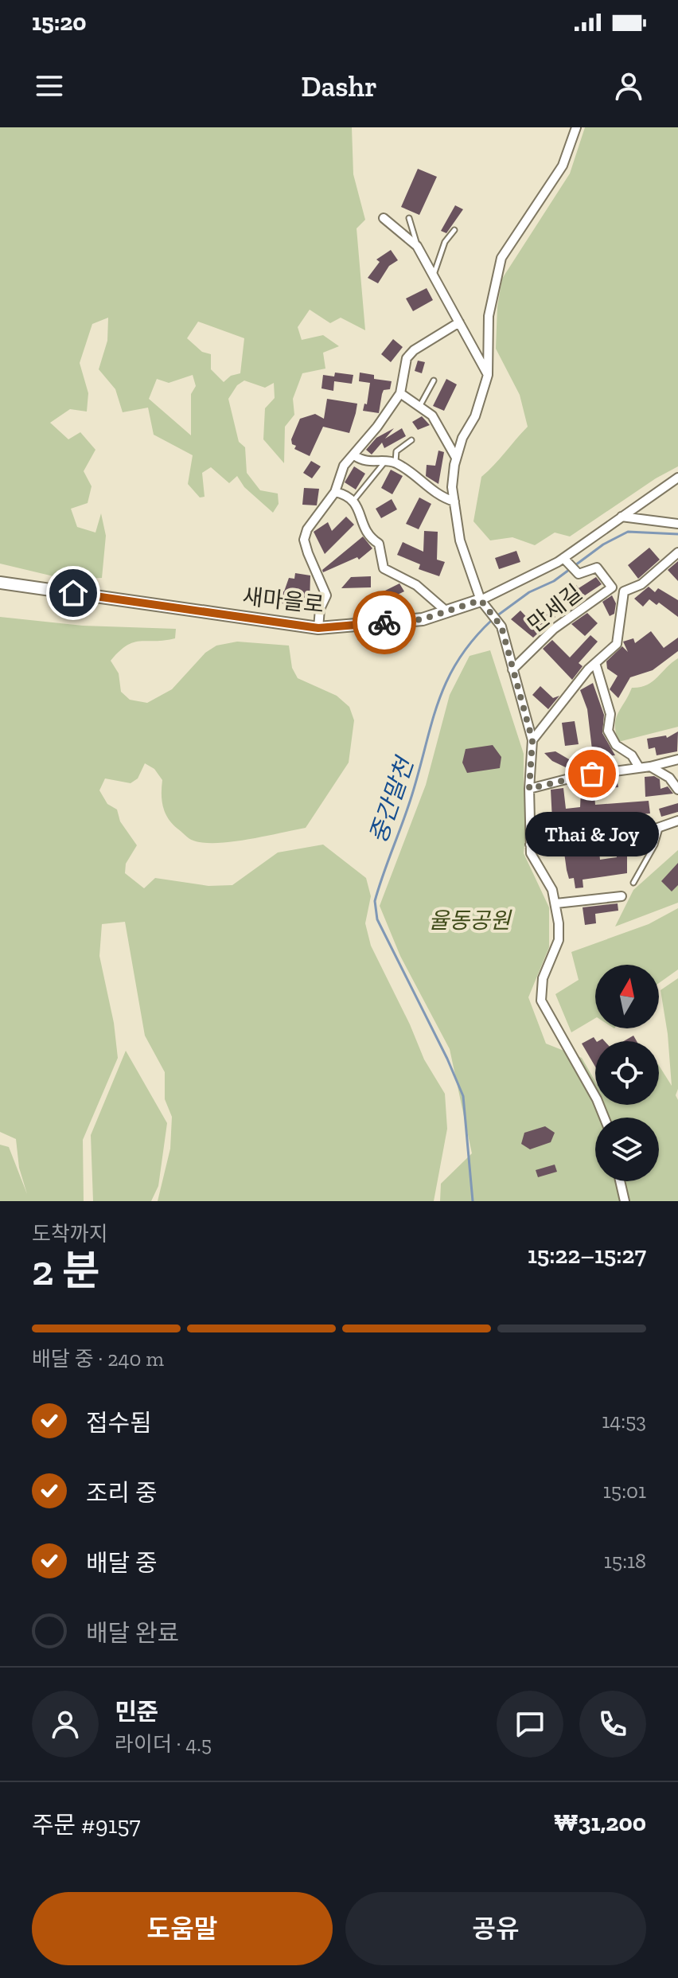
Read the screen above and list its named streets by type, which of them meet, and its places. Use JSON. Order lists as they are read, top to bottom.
{
  "streets": {
    "street": ["새마을로", "만세길"]
  },
  "water": ["중간말천"],
  "parks": ["율동공원"],
  "places": ["Thai & Joy"],
  "north": "top",
  "page": {
    "status": "15:20",
    "header": "Dashr",
    "bubble": "Thai & Joy",
    "heading": ["2 분", "도착까지", "15:22–15:27"],
    "panel": [
      "민준",
      "라이더 · 4.5",
      "주문 #9157",
      "₩31,200"
    ],
    "bar": "배달 중 · 240 m",
    "list": [
      ["접수됨", "14:53"],
      ["조리 중", "15:01"],
      ["배달 중", "15:18"],
      "배달 완료"
    ],
    "buttons": ["도움말", "공유"]
  }
}
